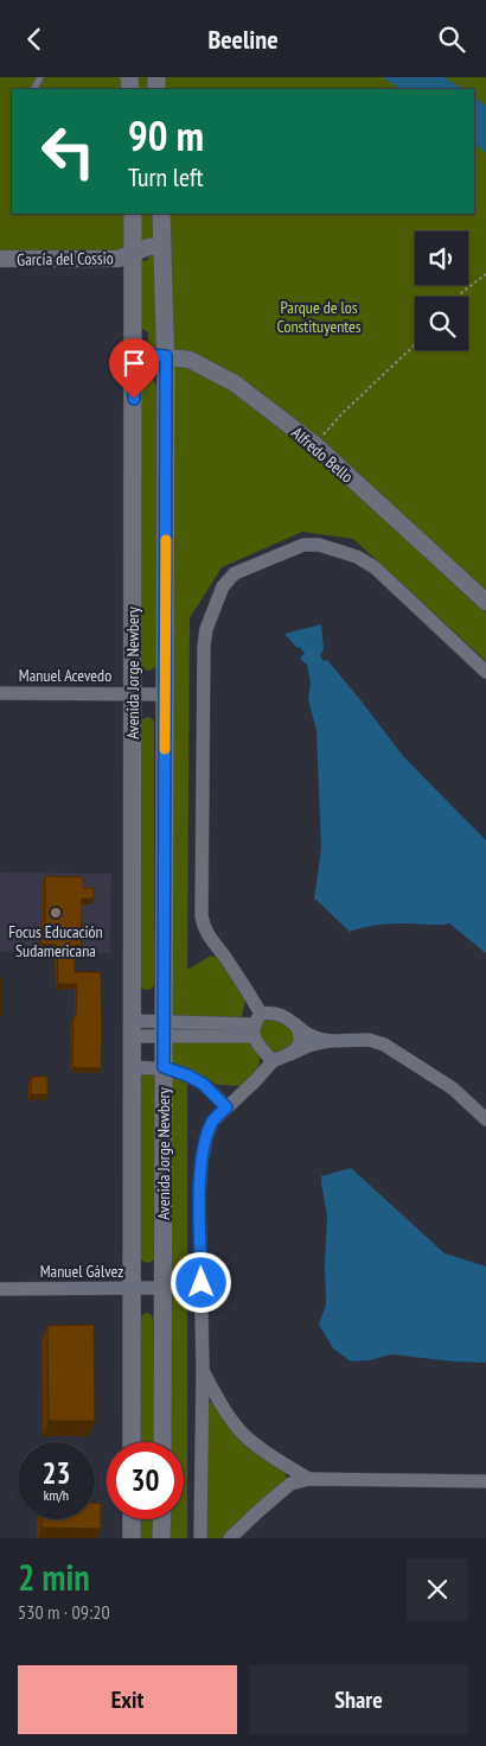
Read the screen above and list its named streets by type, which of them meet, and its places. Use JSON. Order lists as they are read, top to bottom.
{
  "streets": {
    "main road": ["Avenida Jorge Newbery"],
    "street": [
      "García del Cossio",
      "Alfredo Bello",
      "Manuel Acevedo",
      "Manuel Gálvez"
    ]
  },
  "crossings": [
    ["García del Cossio", "Avenida Jorge Newbery"],
    ["Alfredo Bello", "Avenida Jorge Newbery"],
    ["Avenida Jorge Newbery", "Manuel Acevedo"],
    ["Avenida Jorge Newbery", "Manuel Gálvez"]
  ],
  "parks": ["Parque de los Constituyentes"],
  "places": ["Focus Educación Sudamericana"],
  "page": {
    "header": "Beeline",
    "turn": ["90 m", "Turn left"],
    "speed": "23 km/h",
    "limit": "30",
    "heading": ["2 min", "530 m · 09:20"],
    "buttons": ["Exit", "Share"]
  }
}
